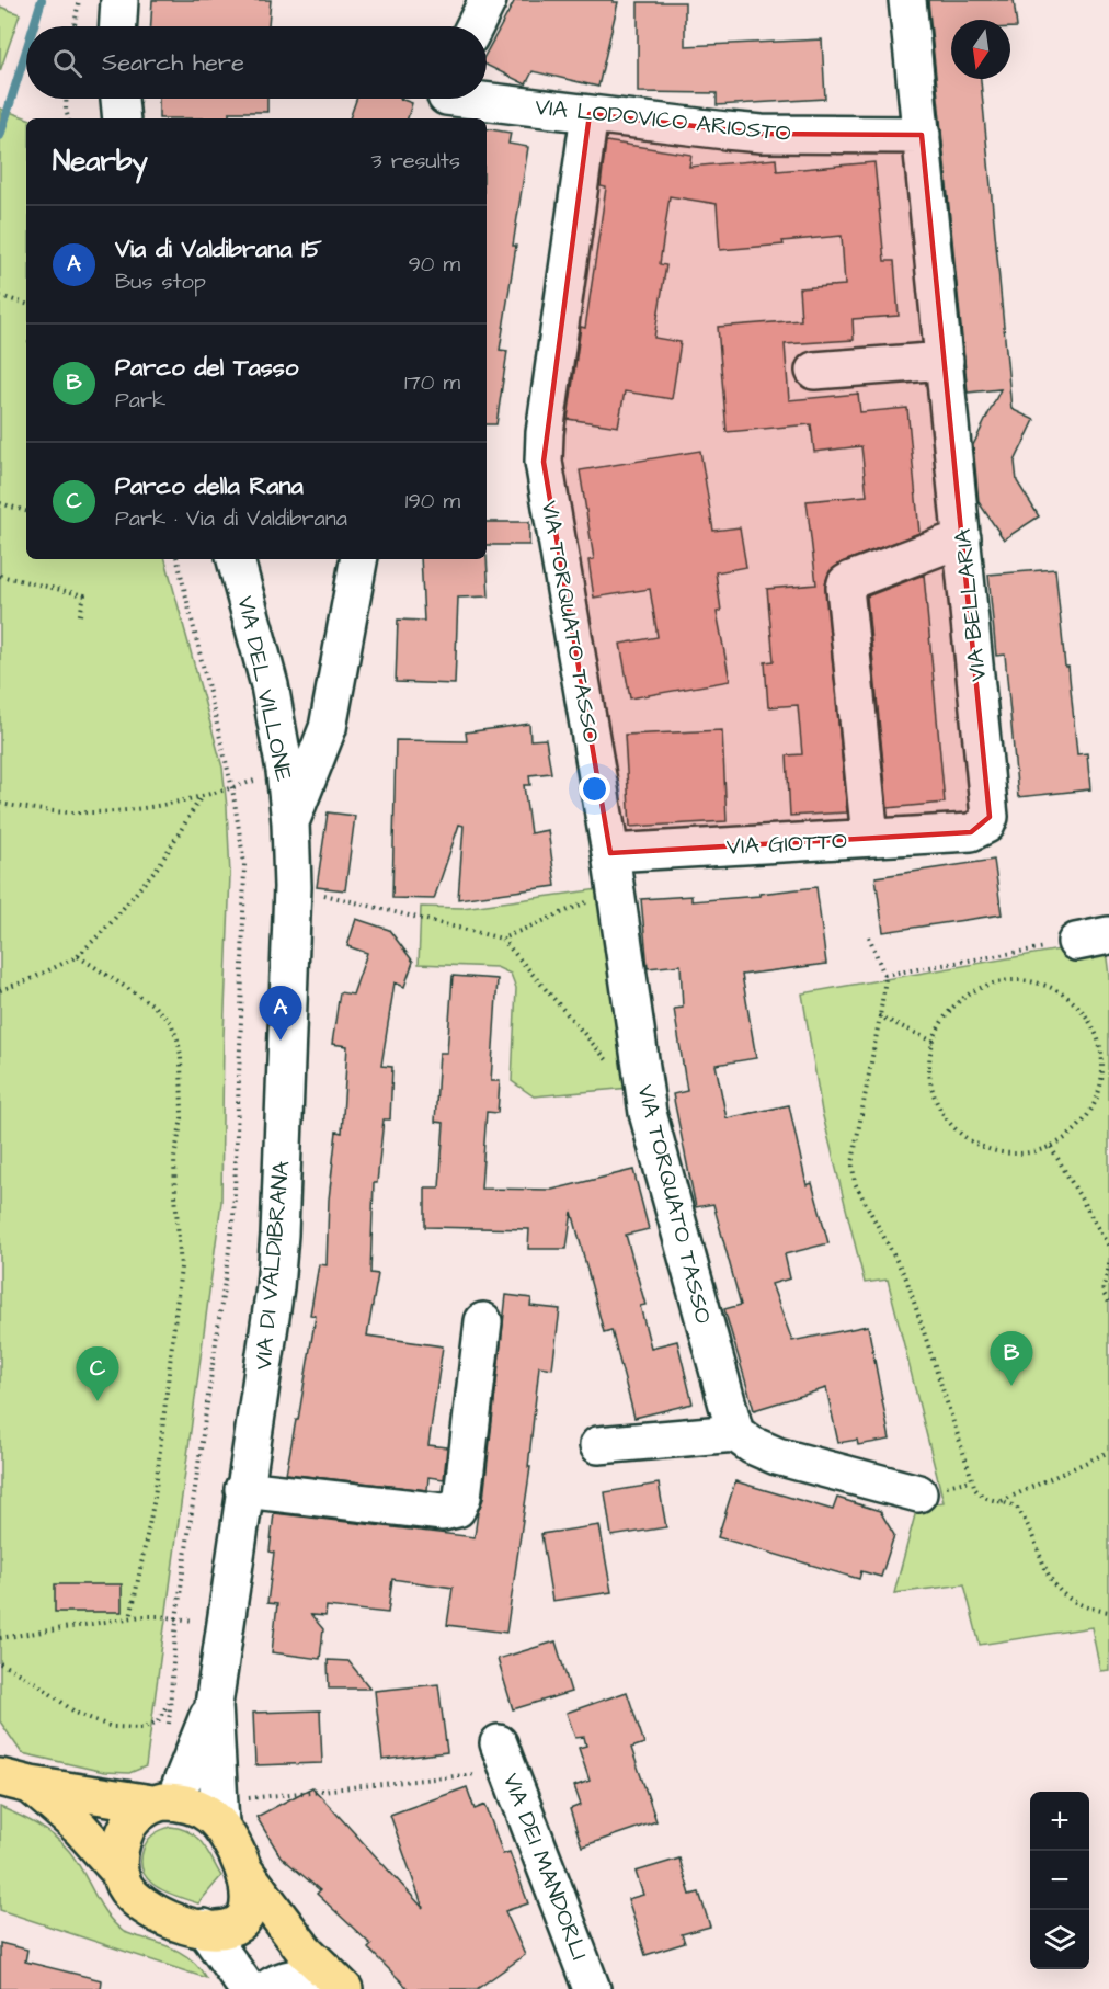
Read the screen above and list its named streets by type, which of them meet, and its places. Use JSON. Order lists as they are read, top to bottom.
{
  "streets": {
    "street": [
      "VIA LODOVICO ARIOSTO",
      "VIA BELLARIA",
      "VIA TORQUATO TASSO",
      "VIA DEL VILLONE",
      "VIA GIOTTO",
      "VIA DI VALDIBRANA",
      "VIA DEI MANDORLI"
    ]
  },
  "crossings": [
    ["VIA LODOVICO ARIOSTO", "VIA BELLARIA"],
    ["VIA LODOVICO ARIOSTO", "VIA TORQUATO TASSO"],
    ["VIA BELLARIA", "VIA GIOTTO"],
    ["VIA TORQUATO TASSO", "VIA GIOTTO"],
    ["VIA DEL VILLONE", "VIA DI VALDIBRANA"]
  ],
  "north": "bottom",
  "page": {
    "search": "Search here",
    "heading": ["Nearby", "3 results"],
    "list": [
      {
        "mark": "A",
        "name": "Via di Valdibrana 15",
        "note": "Bus stop",
        "value": "90 m"
      },
      {
        "mark": "B",
        "name": "Parco del Tasso",
        "note": "Park",
        "value": "170 m"
      },
      {
        "mark": "C",
        "name": "Parco della Rana",
        "note": "Park · Via di Valdibrana",
        "value": "190 m"
      }
    ],
    "pins": ["A", "B", "C"],
    "map_buttons": ["+", "−"]
  }
}
